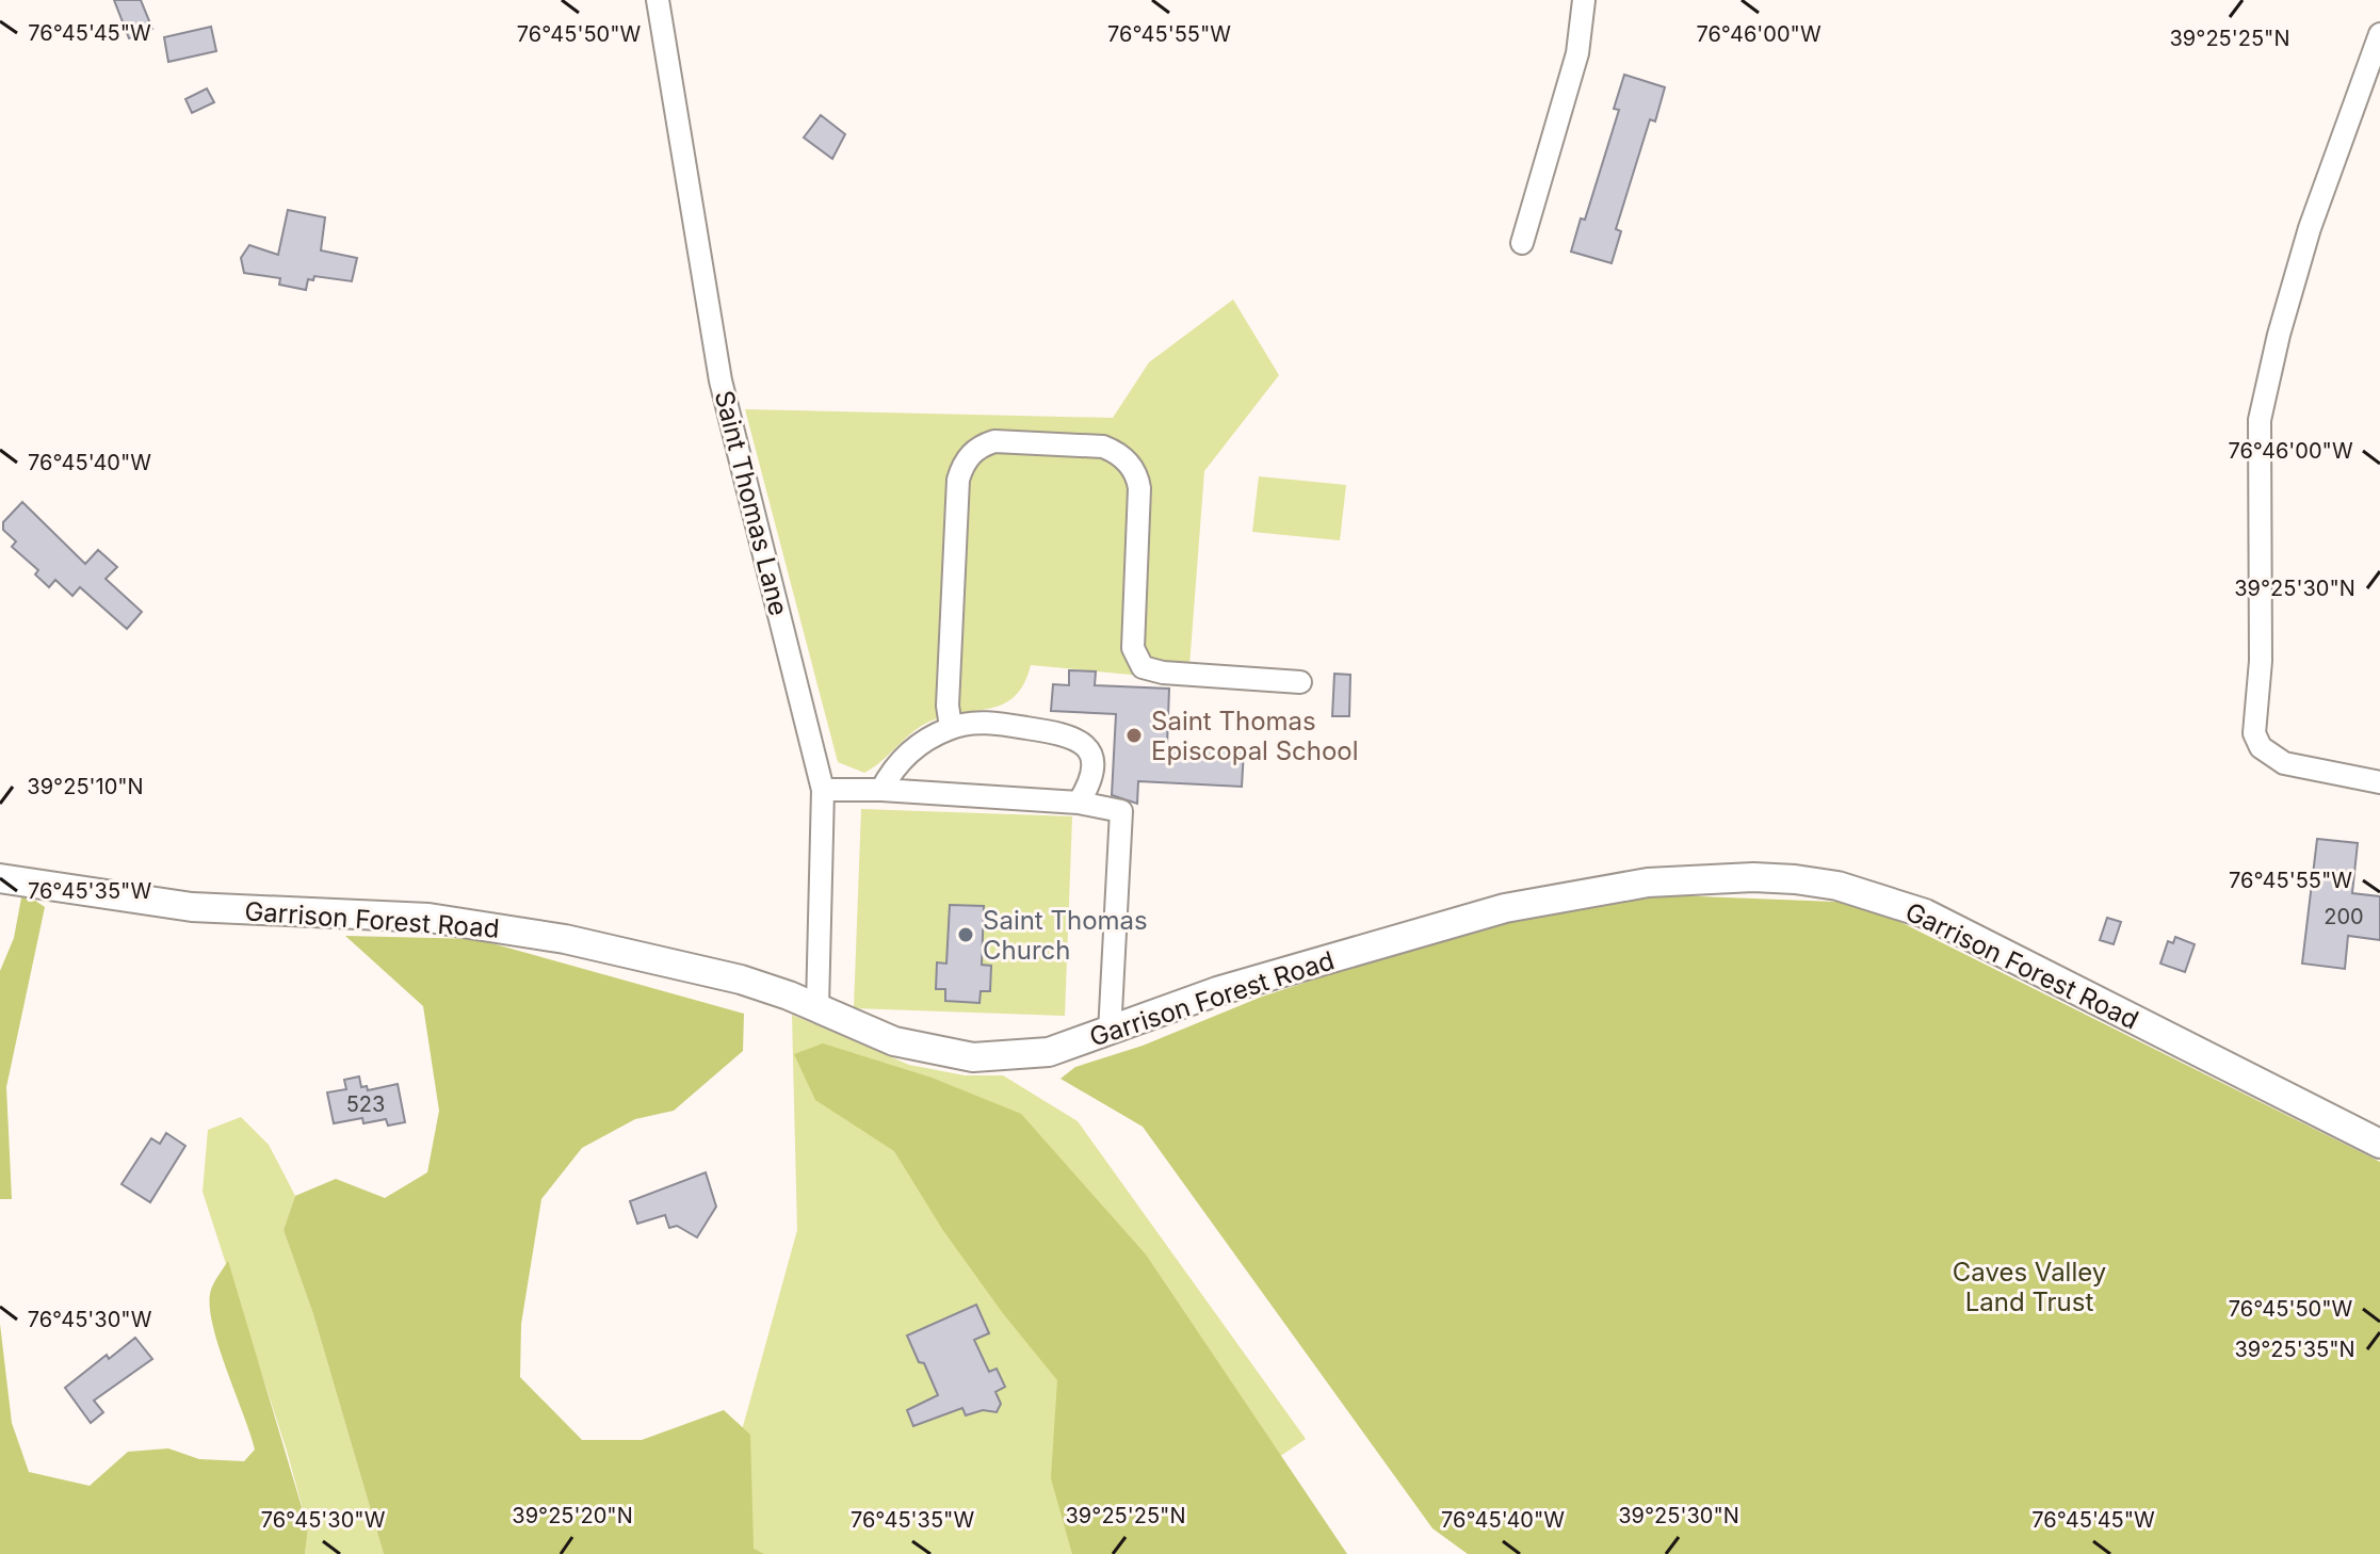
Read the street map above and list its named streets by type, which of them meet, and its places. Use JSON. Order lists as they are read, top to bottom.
{
  "streets": {
    "main road": ["Garrison Forest Road"],
    "street": ["Saint Thomas Lane"]
  },
  "crossings": [
    ["Saint Thomas Lane", "Garrison Forest Road"]
  ],
  "parks": ["Caves Valley Land Trust"],
  "places": ["Saint Thomas Episcopal School", "Saint Thomas Church"],
  "house_numbers": ["200", "523"],
  "coordinates": [
    "76°45'45\"W",
    "76°46'00\"W",
    "76°45'50\"W",
    "76°45'55\"W",
    "39°25'25\"N",
    "76°45'40\"W",
    "39°25'30\"N",
    "39°25'10\"N",
    "76°45'35\"W",
    "76°45'30\"W",
    "39°25'35\"N",
    "39°25'20\"N"
  ]
}
